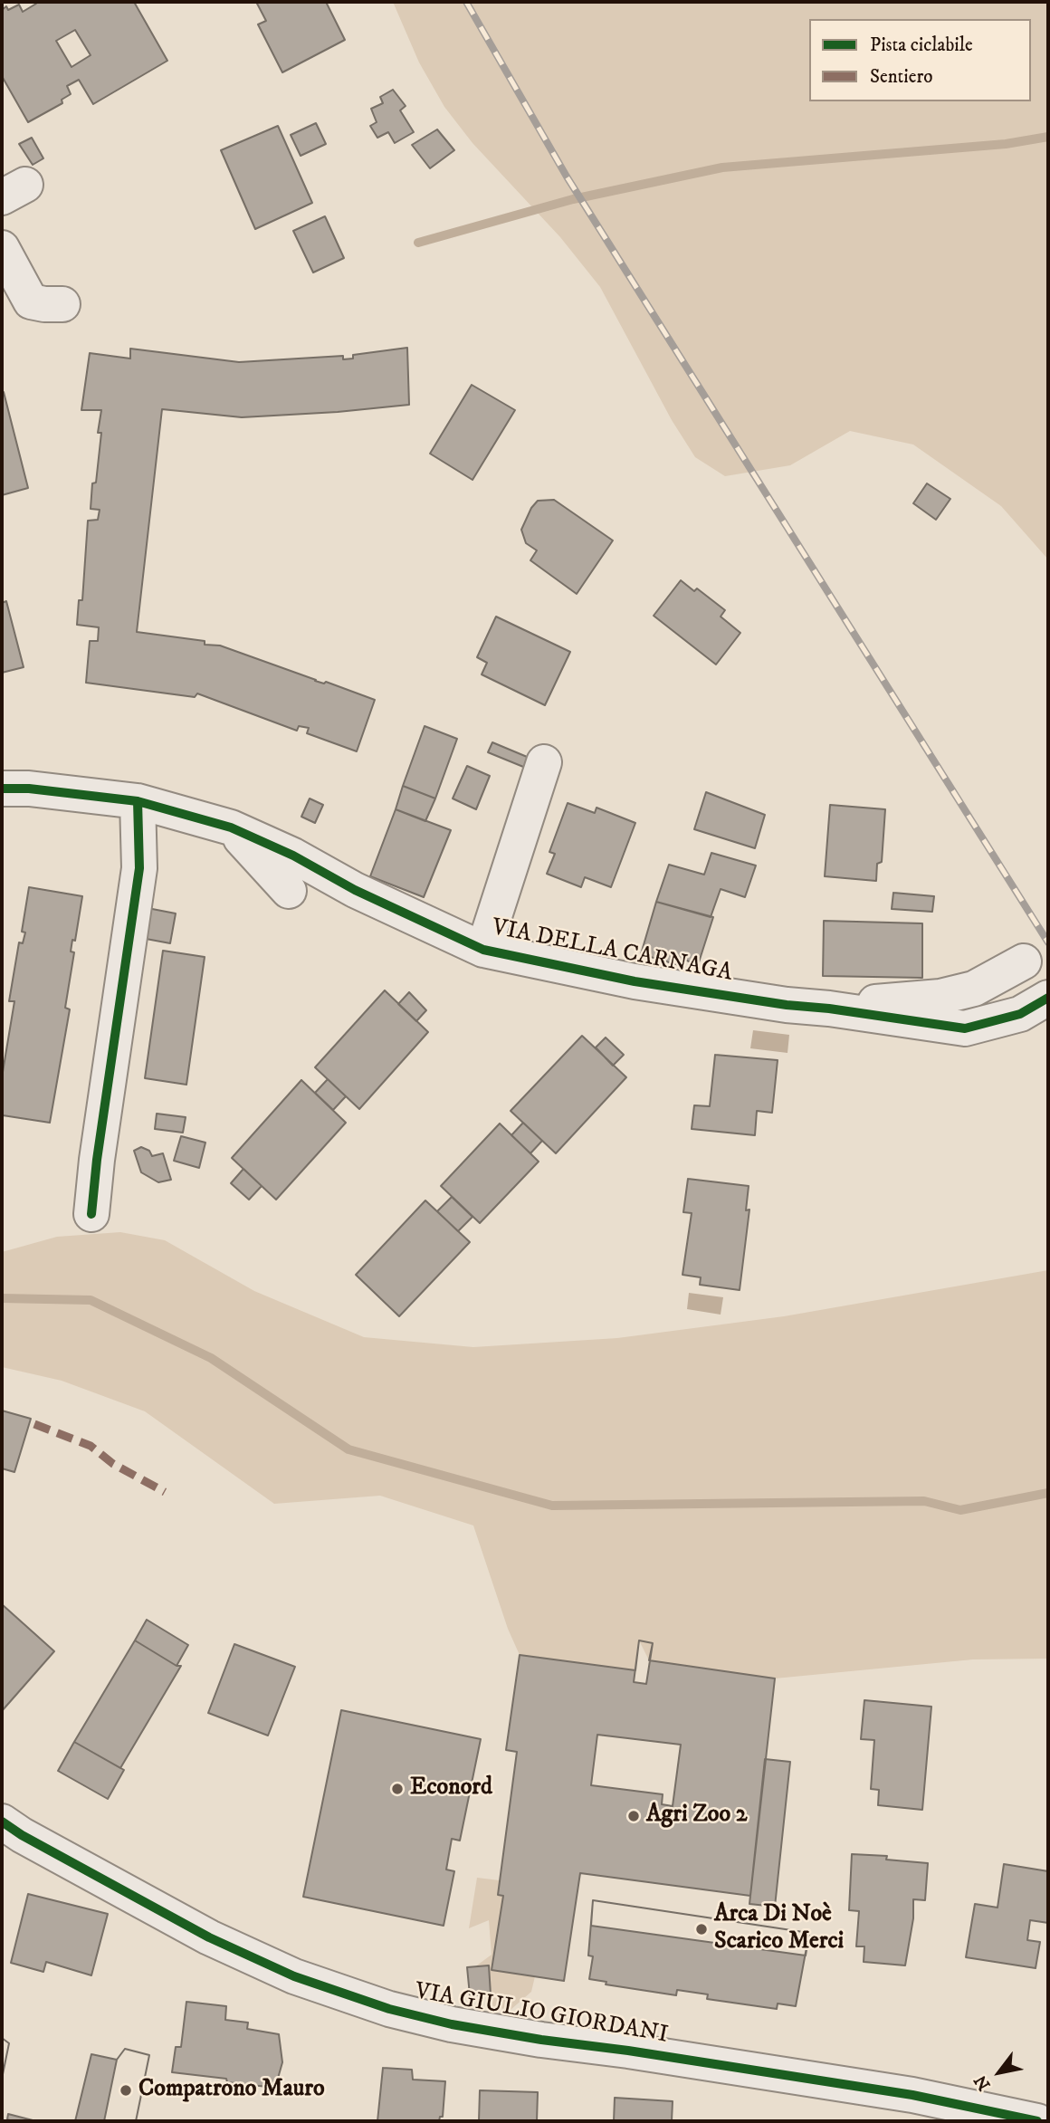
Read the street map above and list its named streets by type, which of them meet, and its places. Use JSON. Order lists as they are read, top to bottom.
{
  "streets": {
    "street": ["VIA DELLA CARNAGA", "VIA GIULIO GIORDANI"]
  },
  "places": [
    "Econord",
    "Agri Zoo 2",
    "Arca Di Noè Scarico Merci",
    "Compatrono Mauro"
  ],
  "legend": ["Pista ciclabile", "Sentiero"],
  "north": "bottom left"
}
